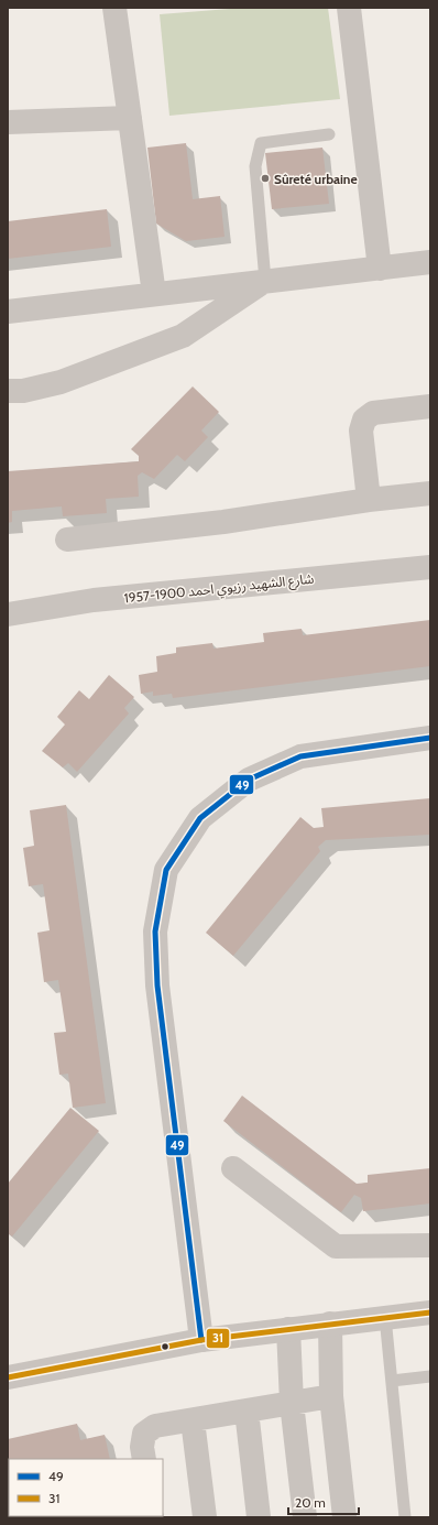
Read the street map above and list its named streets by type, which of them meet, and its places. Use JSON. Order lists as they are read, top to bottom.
{
  "streets": {
    "street": ["شارع الشهيد رزيوي احمد 1900-1957"]
  },
  "places": ["Sûreté urbaine"],
  "lines": ["transit line 49", "transit line 31"],
  "legend": ["49", "31"],
  "scale_bar": "20 m"
}
